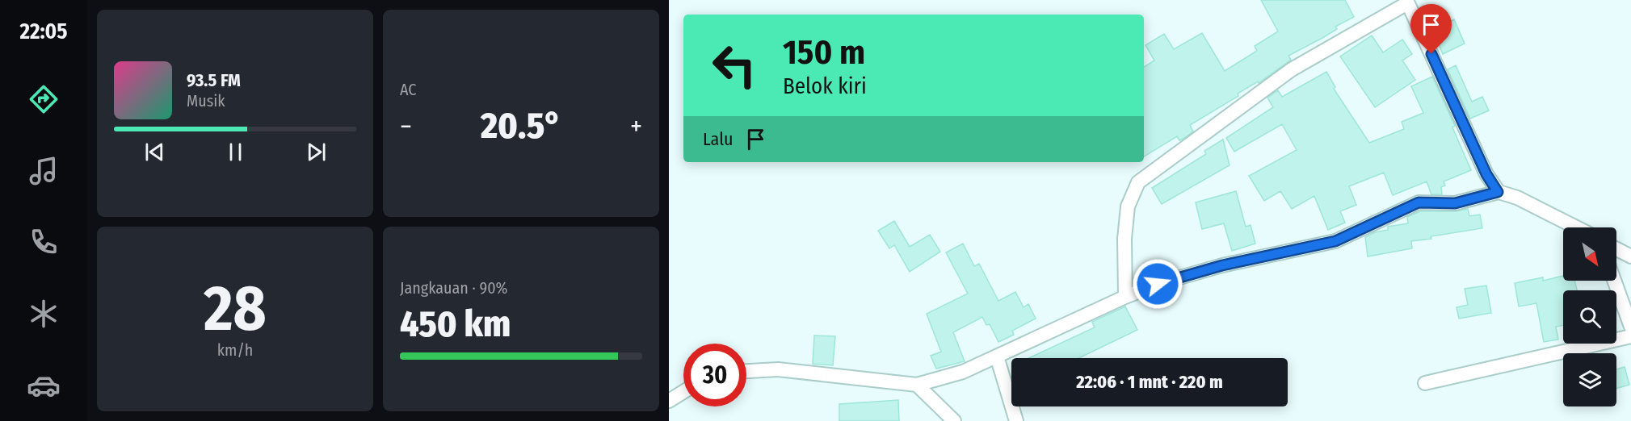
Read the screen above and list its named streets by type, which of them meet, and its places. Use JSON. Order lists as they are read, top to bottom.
{
  "north": "bottom right",
  "page": {
    "tabs": "22:05",
    "tile": [
      "AC",
      ["28", "km/h"],
      ["Jangkauan · 90%", "450 km"]
    ],
    "turn": ["150 m", "Belok kiri"],
    "song": ["93.5 FM", "Musik"],
    "heat": ["−", "20.5°", "+"],
    "then": "Lalu",
    "limit": "30",
    "trip": "22:06 · 1 mnt · 220 m"
  }
}
